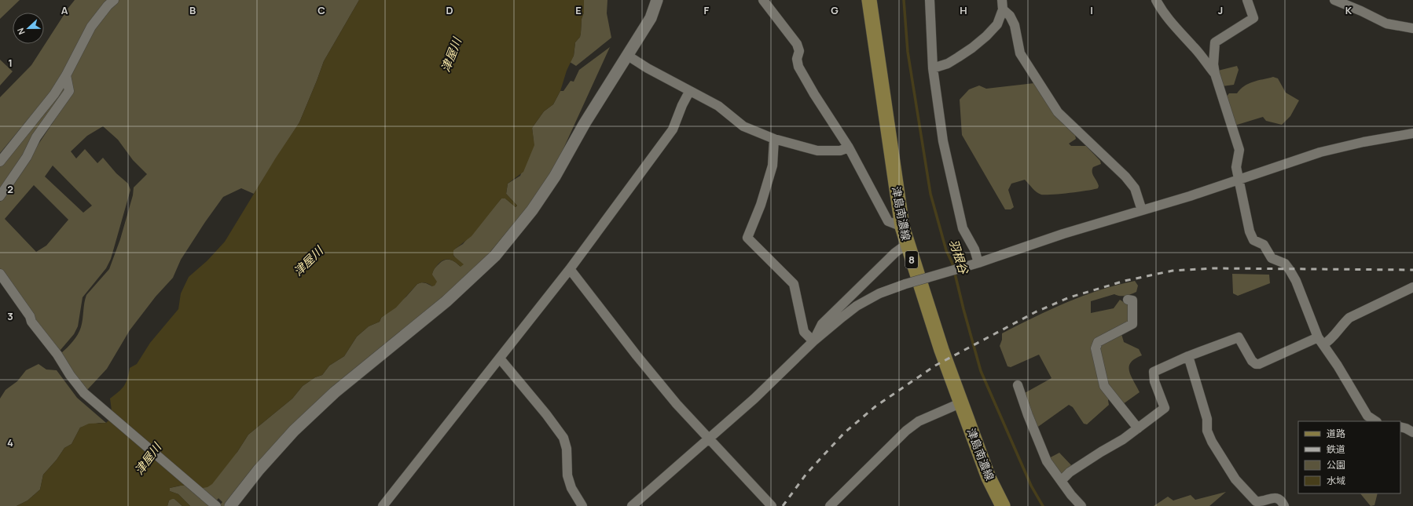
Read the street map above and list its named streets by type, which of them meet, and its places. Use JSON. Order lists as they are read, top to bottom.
{
  "streets": {
    "main road": ["津島南濃線", "8"]
  },
  "water": ["津屋川", "羽根谷"],
  "legend": [
    "道路",
    "鉄道",
    "公園",
    "水域"
  ],
  "north": "left",
  "grid": {
    "columns": [
      "A",
      "B",
      "C",
      "D",
      "E",
      "F",
      "G",
      "H",
      "I",
      "J",
      "K"
    ],
    "rows": [
      "1",
      "2",
      "3",
      "4"
    ]
  }
}
